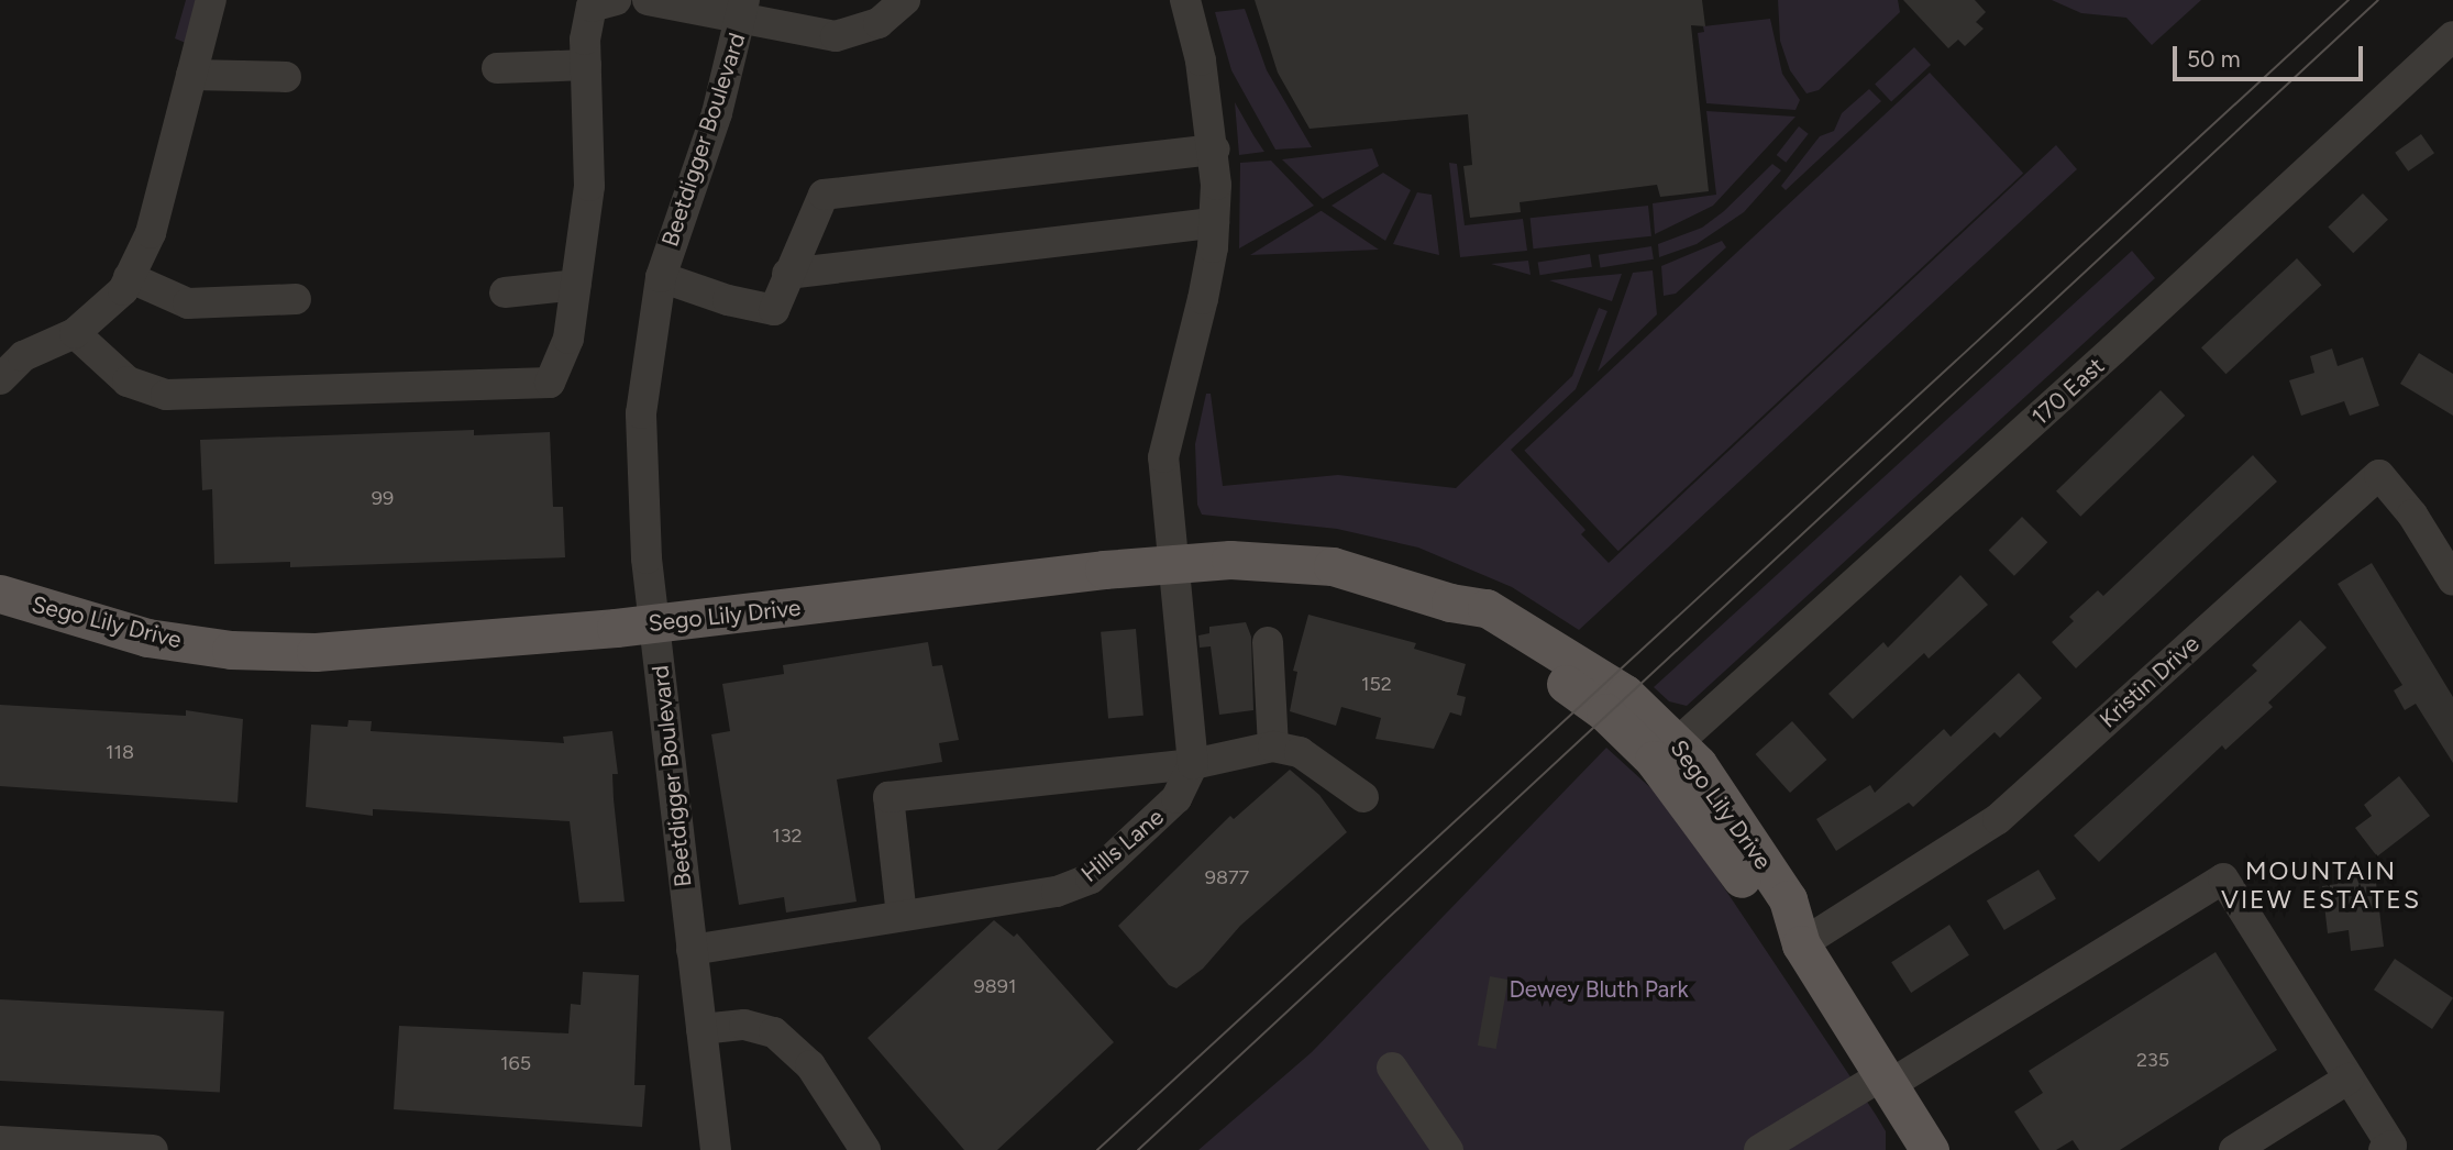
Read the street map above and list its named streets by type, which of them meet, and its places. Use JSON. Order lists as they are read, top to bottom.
{
  "streets": {
    "main road": ["Sego Lily Drive"],
    "street": [
      "Beetdigger Boulevard",
      "170 East",
      "Kristin Drive",
      "Hills Lane"
    ]
  },
  "crossings": [
    ["Beetdigger Boulevard", "Sego Lily Drive"],
    ["Beetdigger Boulevard", "Hills Lane"],
    ["170 East", "Sego Lily Drive"],
    ["Sego Lily Drive", "Kristin Drive"]
  ],
  "districts": ["MOUNTAIN VIEW ESTATES"],
  "parks": ["Dewey Bluth Park"],
  "house_numbers": [
    "99",
    "152",
    "118",
    "132",
    "9877",
    "9891",
    "235",
    "165"
  ],
  "scale_bar": "50 m"
}
